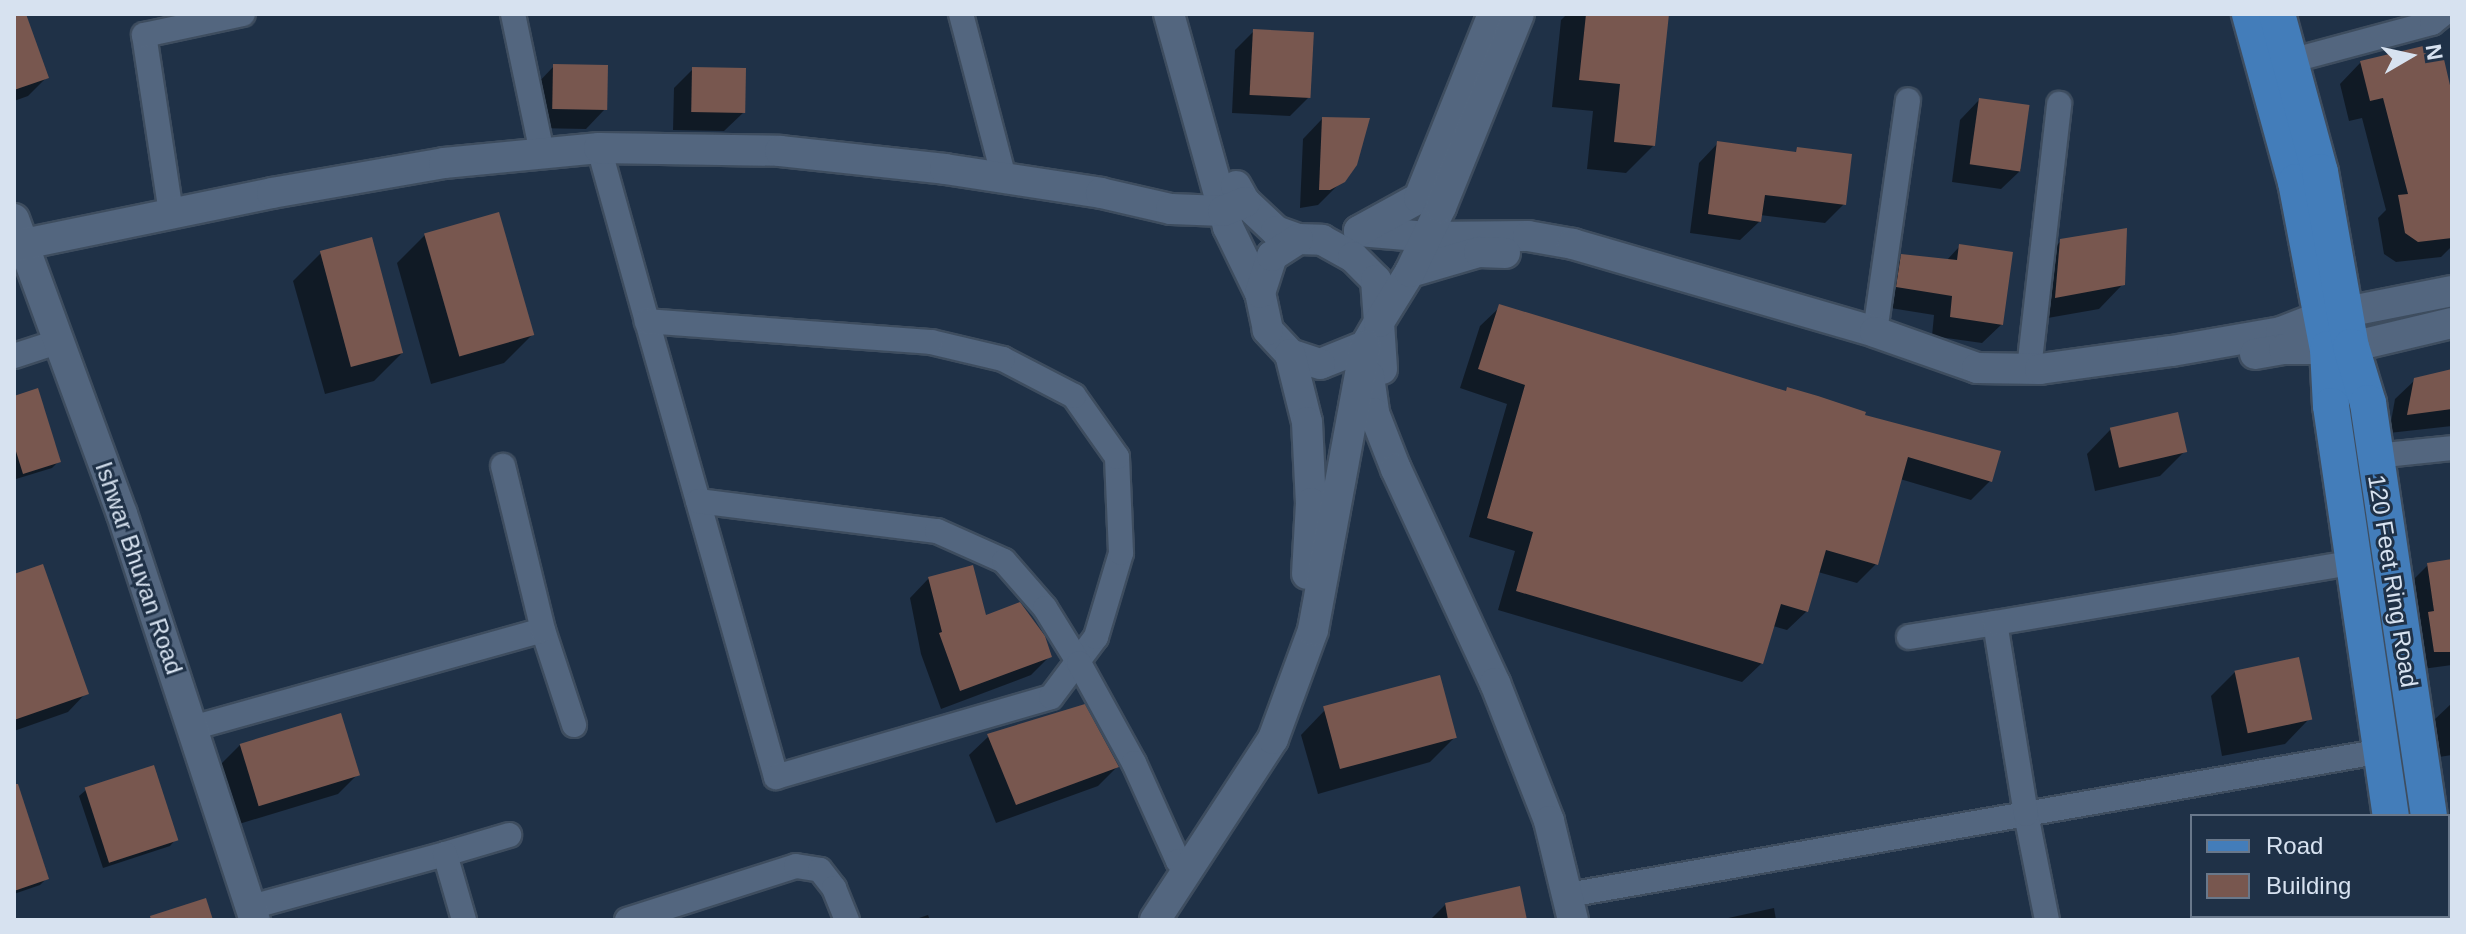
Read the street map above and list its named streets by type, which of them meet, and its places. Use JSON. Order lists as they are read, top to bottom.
{
  "streets": {
    "main road": ["120 Feet Ring Road"],
    "street": ["Ishwar Bhuvan Road"]
  },
  "legend": ["Road", "Building"],
  "north": "right"
}
